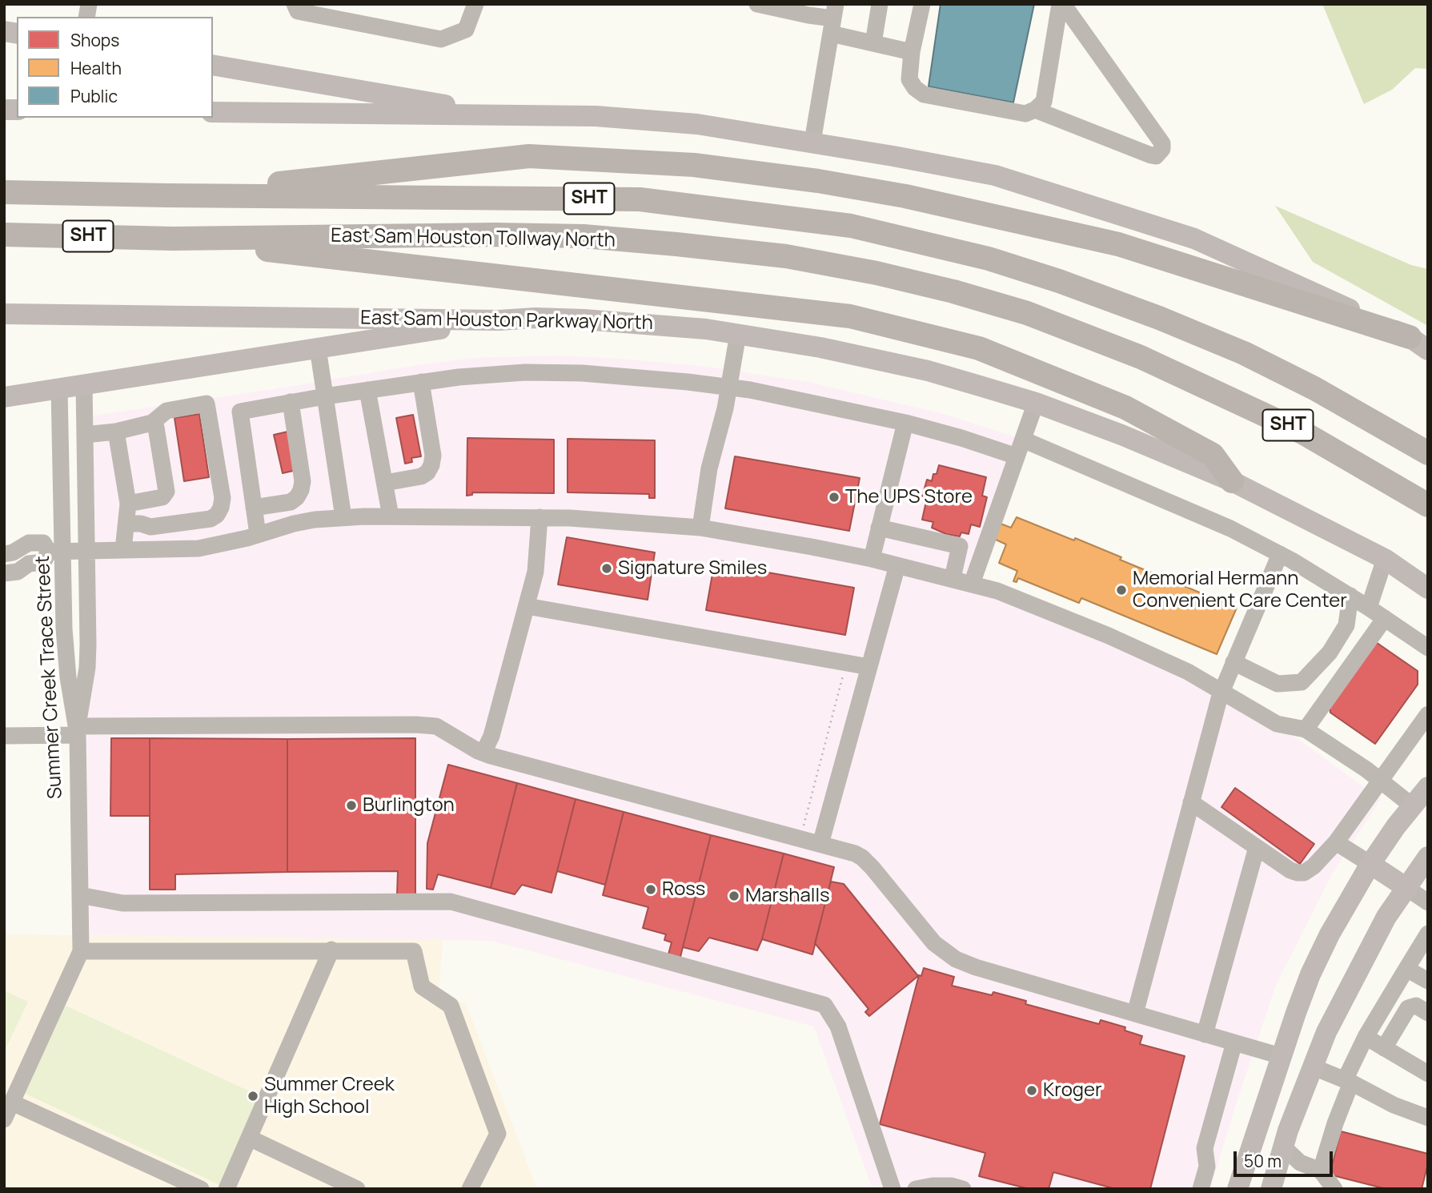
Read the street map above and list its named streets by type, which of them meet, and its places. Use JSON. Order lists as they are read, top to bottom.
{
  "streets": {
    "highway": ["SHT", "East Sam Houston Tollway North"],
    "main road": ["East Sam Houston Parkway North"],
    "street": ["Summer Creek Trace Street"]
  },
  "places": [
    "The UPS Store",
    "Signature Smiles",
    "Memorial Hermann Convenient Care Center",
    "Burlington",
    "Ross",
    "Marshalls",
    "Kroger",
    "Summer Creek High School"
  ],
  "legend": ["Shops", "Health", "Public"],
  "scale_bar": "50 m"
}
